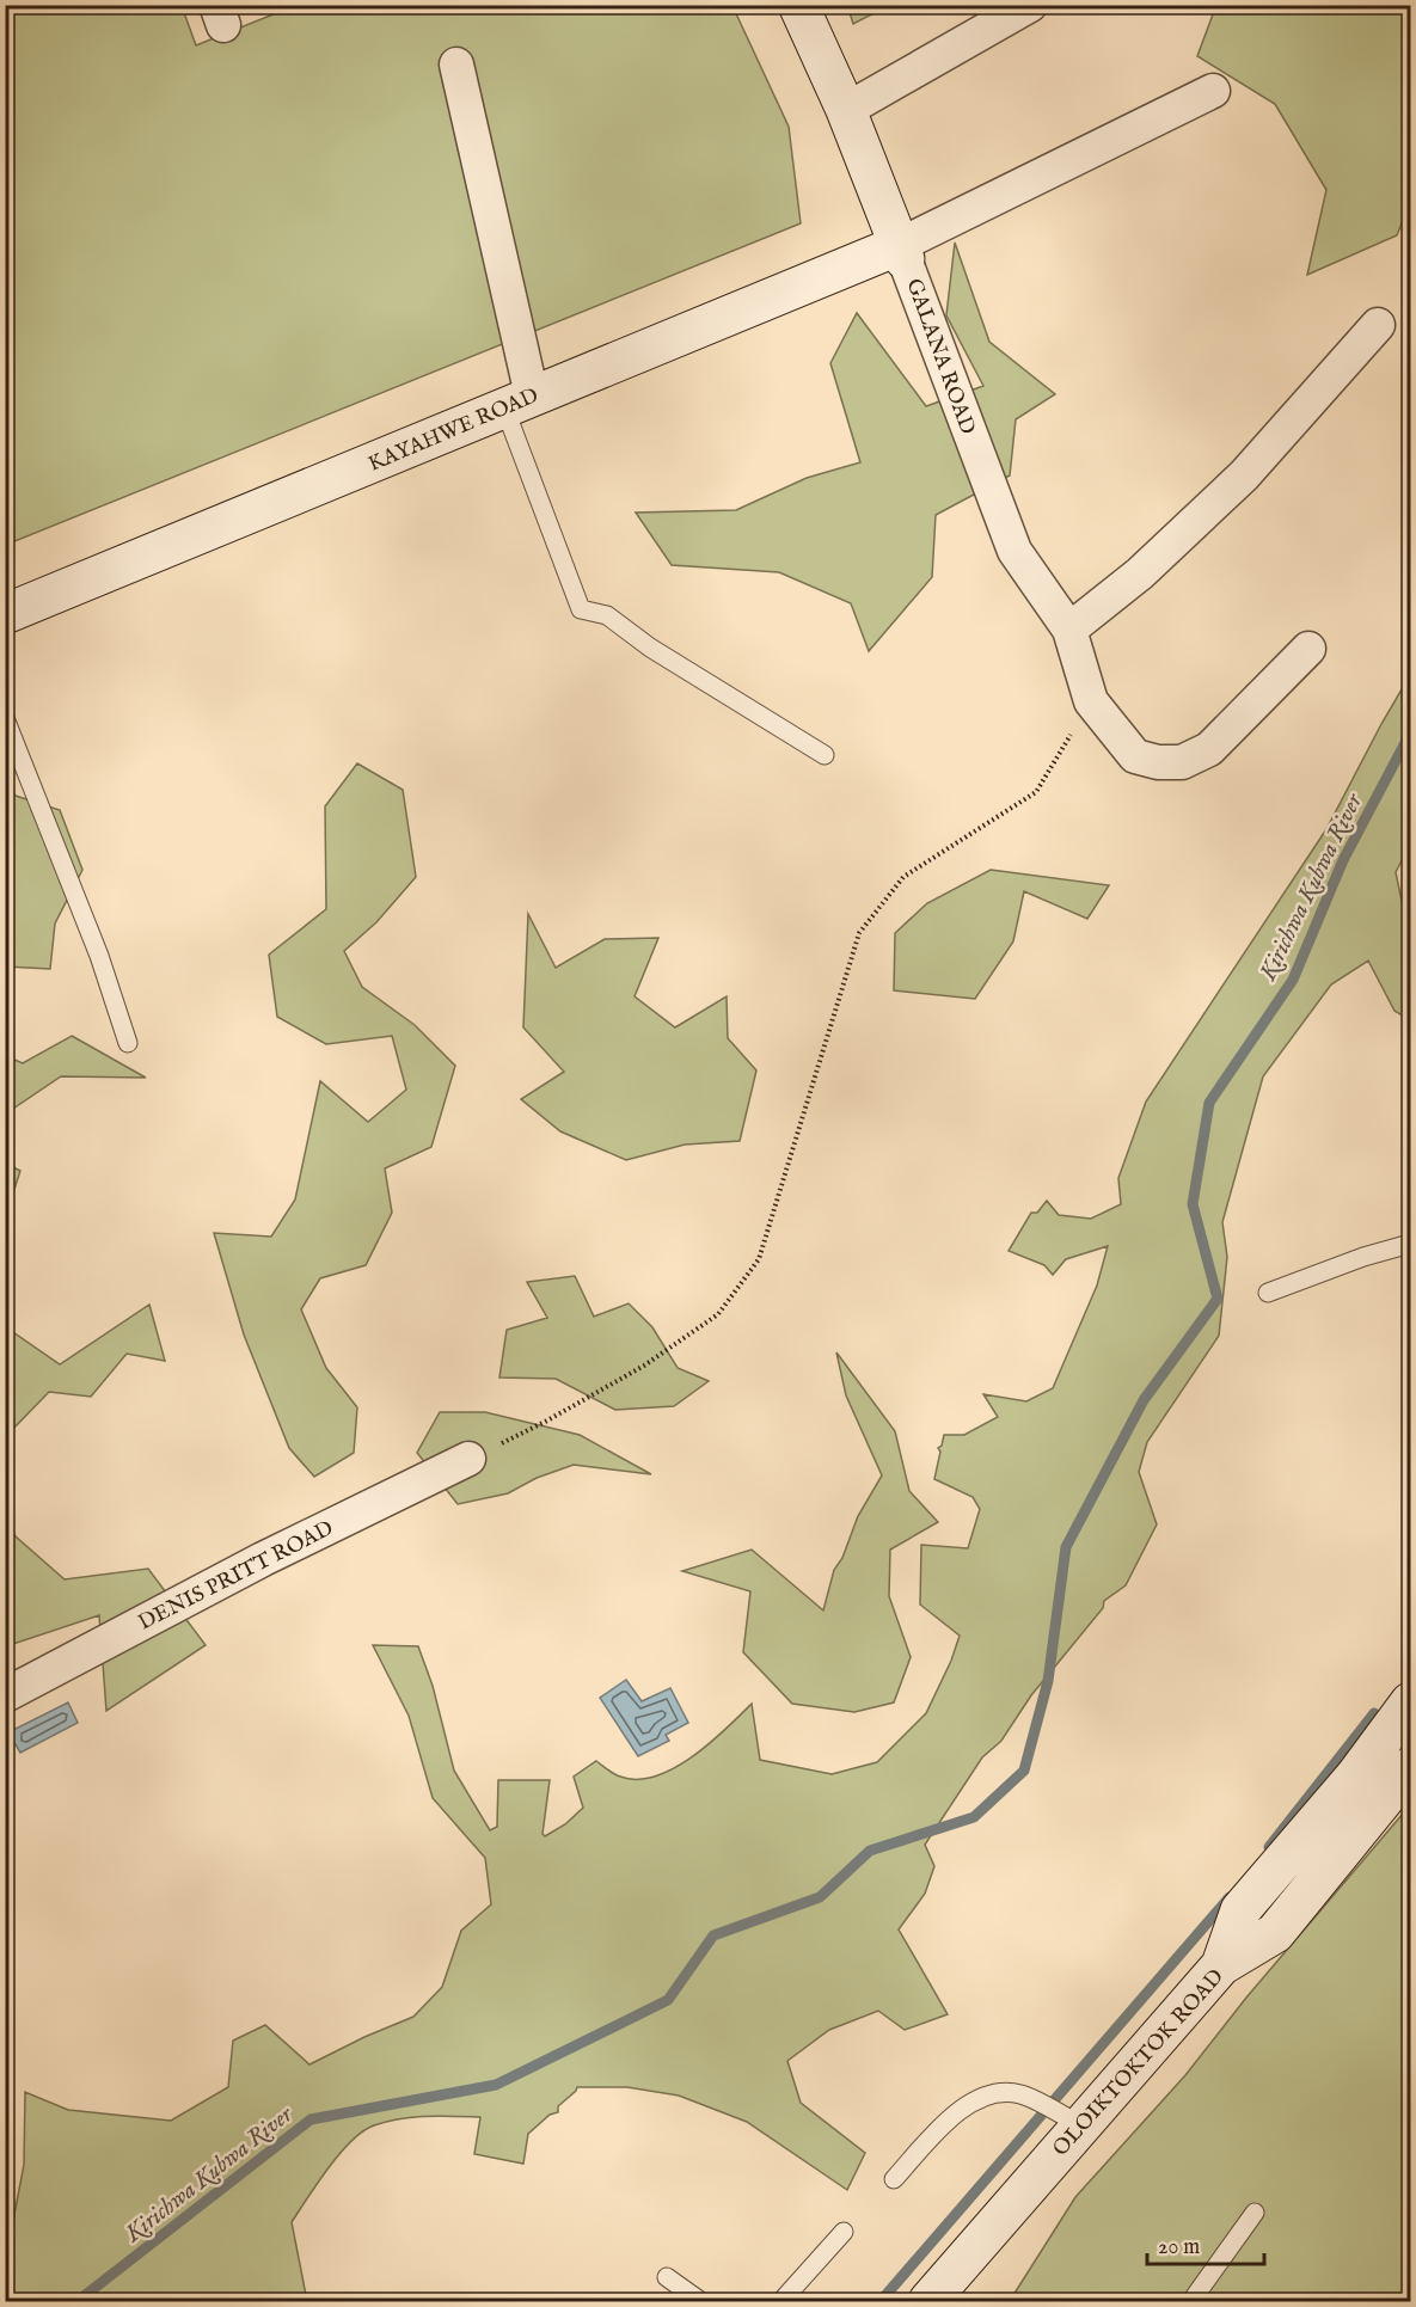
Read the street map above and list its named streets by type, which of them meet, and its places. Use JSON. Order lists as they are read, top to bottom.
{
  "streets": {
    "main road": ["GALANA ROAD", "KAYAHWE ROAD", "OLOIKTOKTOK ROAD"],
    "street": ["DENIS PRITT ROAD"]
  },
  "crossings": [
    ["GALANA ROAD", "KAYAHWE ROAD"]
  ],
  "water": ["Kirichwa Kubwa River"],
  "scale_bar": "20 m"
}
